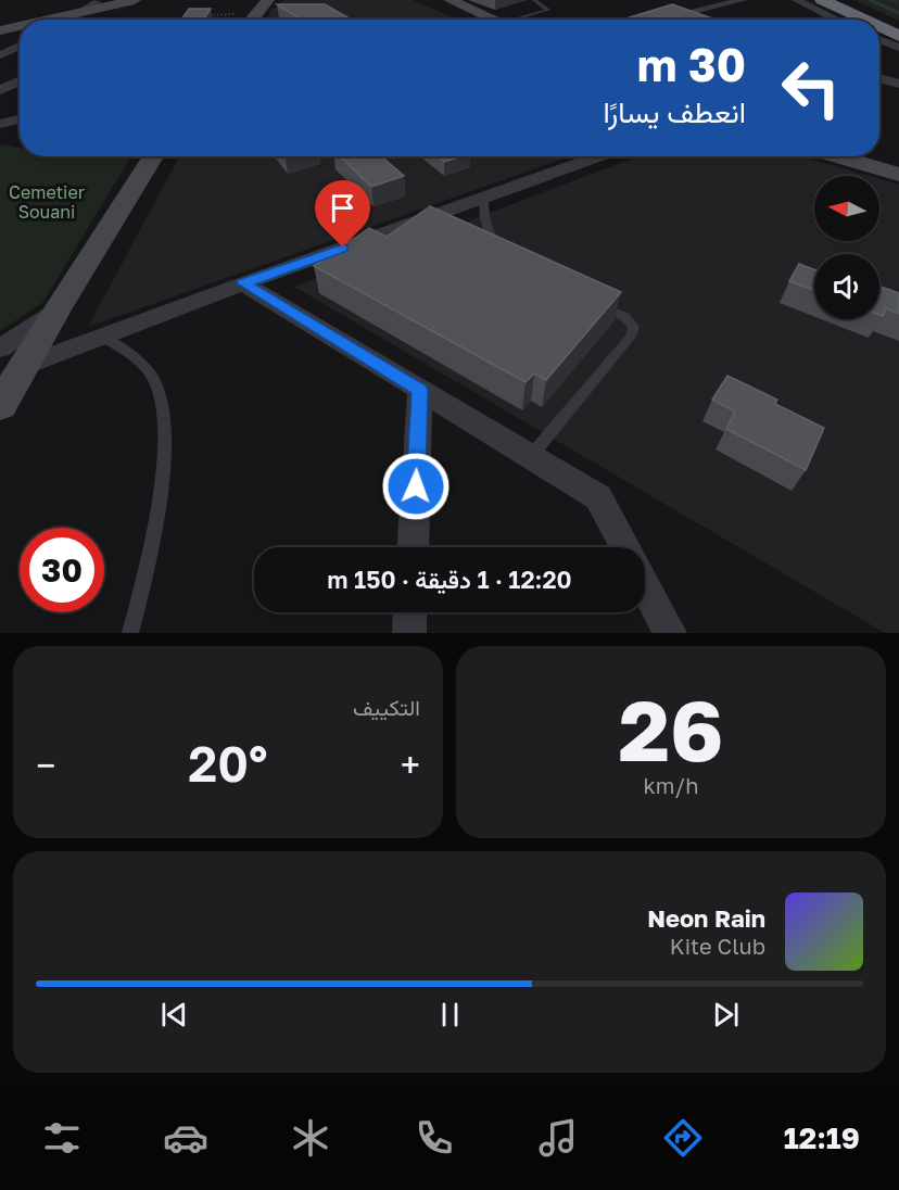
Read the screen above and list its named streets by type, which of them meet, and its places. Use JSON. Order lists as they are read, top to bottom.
{
  "parks": ["Cemetier Souani"],
  "north": "left",
  "page": {
    "turn": ["30 m", "انعطف يسارًا"],
    "limit": "30",
    "trip": "12:20 · 1 دقيقة · 150 m",
    "tile": [
      ["26", "km/h"],
      "التكييف"
    ],
    "heat": ["−", "20°", "+"],
    "song": ["Neon Rain", "Kite Club"],
    "tabs": "12:19"
  }
}
